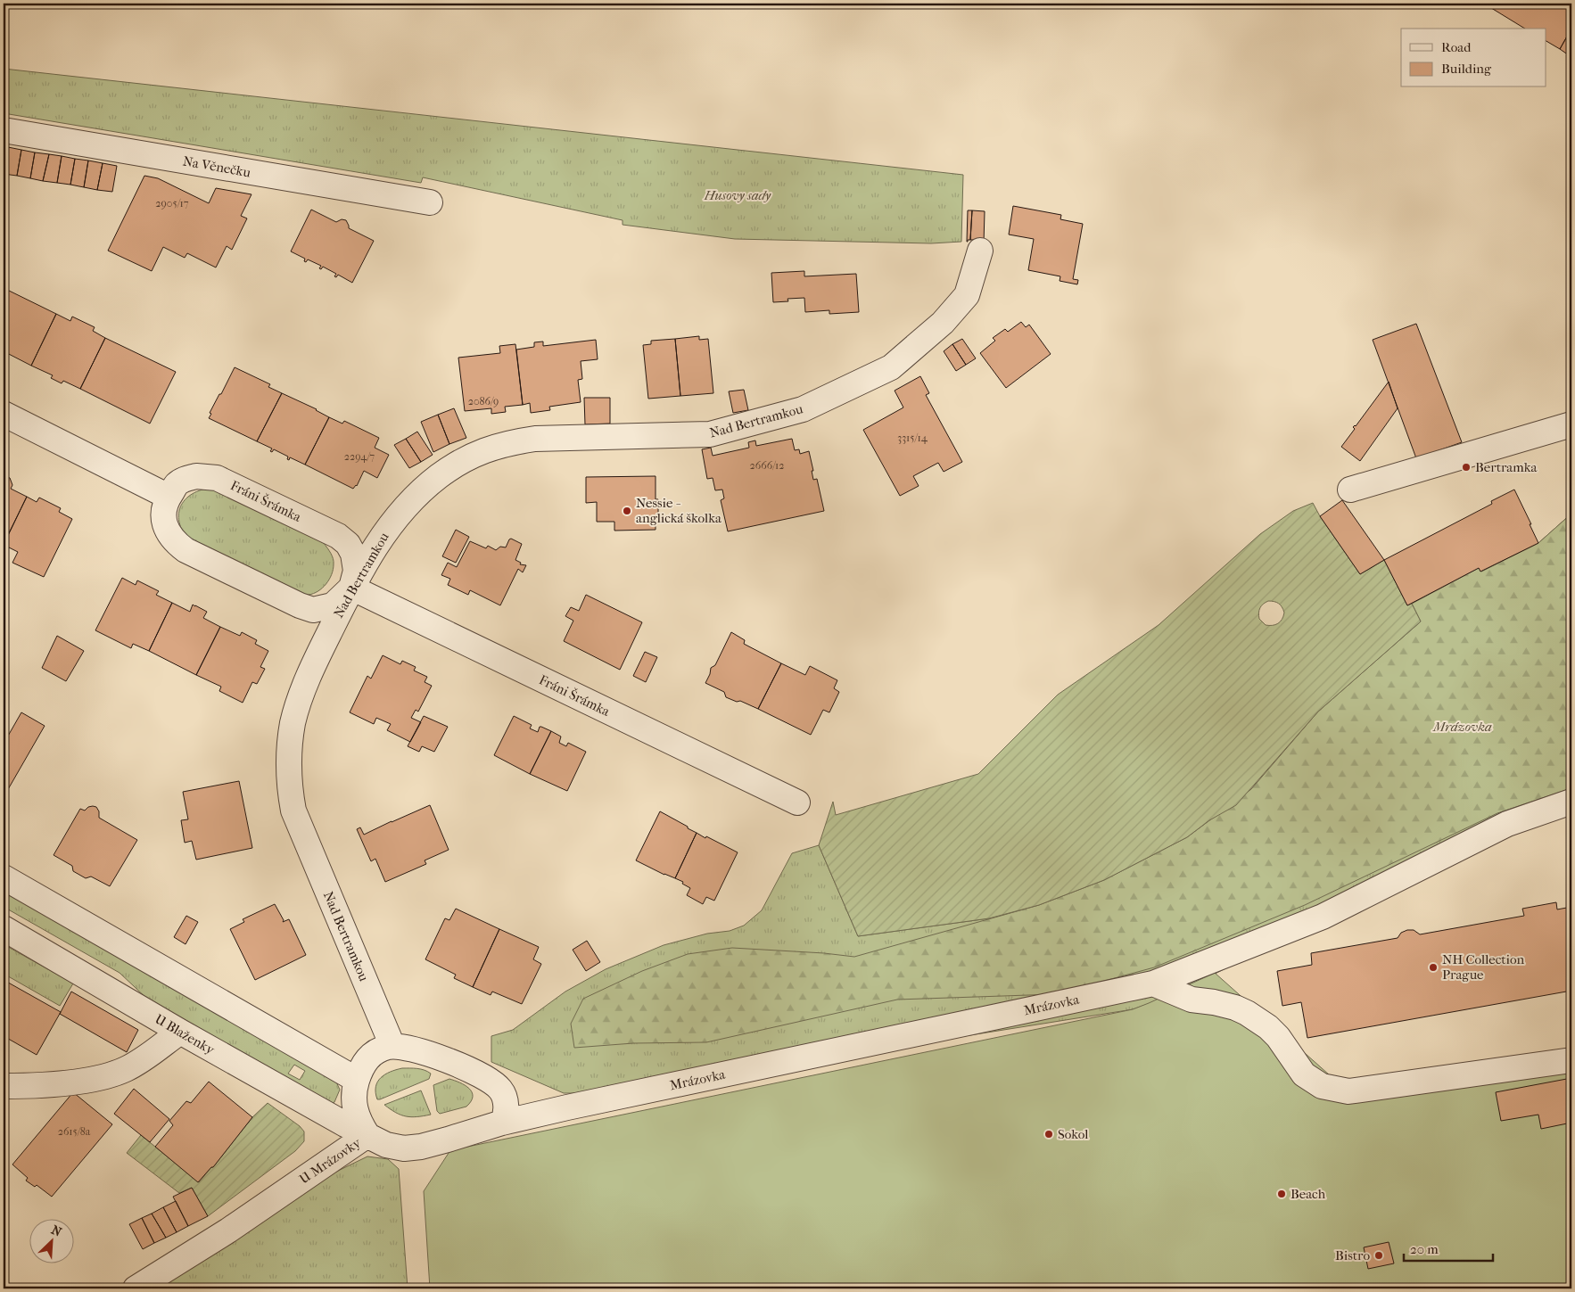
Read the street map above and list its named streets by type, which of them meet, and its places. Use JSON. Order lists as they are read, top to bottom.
{
  "streets": {
    "street": [
      "Na Věnečku",
      "Nad Bertramkou",
      "Fráni Šrámka",
      "Mrázovka",
      "U Blaženky",
      "U Mrázovky"
    ]
  },
  "crossings": [
    ["Nad Bertramkou", "Fráni Šrámka"],
    ["Nad Bertramkou", "Mrázovka"],
    ["Nad Bertramkou", "U Blaženky"],
    ["Nad Bertramkou", "U Mrázovky"],
    ["Mrázovka", "U Blaženky"],
    ["Mrázovka", "U Mrázovky"],
    ["U Blaženky", "U Mrázovky"]
  ],
  "parks": ["Husovy sady", "Mrázovka"],
  "places": [
    "Bertramka",
    "Nessie - anglická školka",
    "NH Collection Prague",
    "Sokol",
    "Beach",
    "Bistro"
  ],
  "house_numbers": [
    "2905/17",
    "2086/9",
    "3315/14",
    "2294/7",
    "2666/12",
    "2615/8a"
  ],
  "legend": ["Road", "Building"],
  "scale_bar": "20 m",
  "north": "top right"
}
